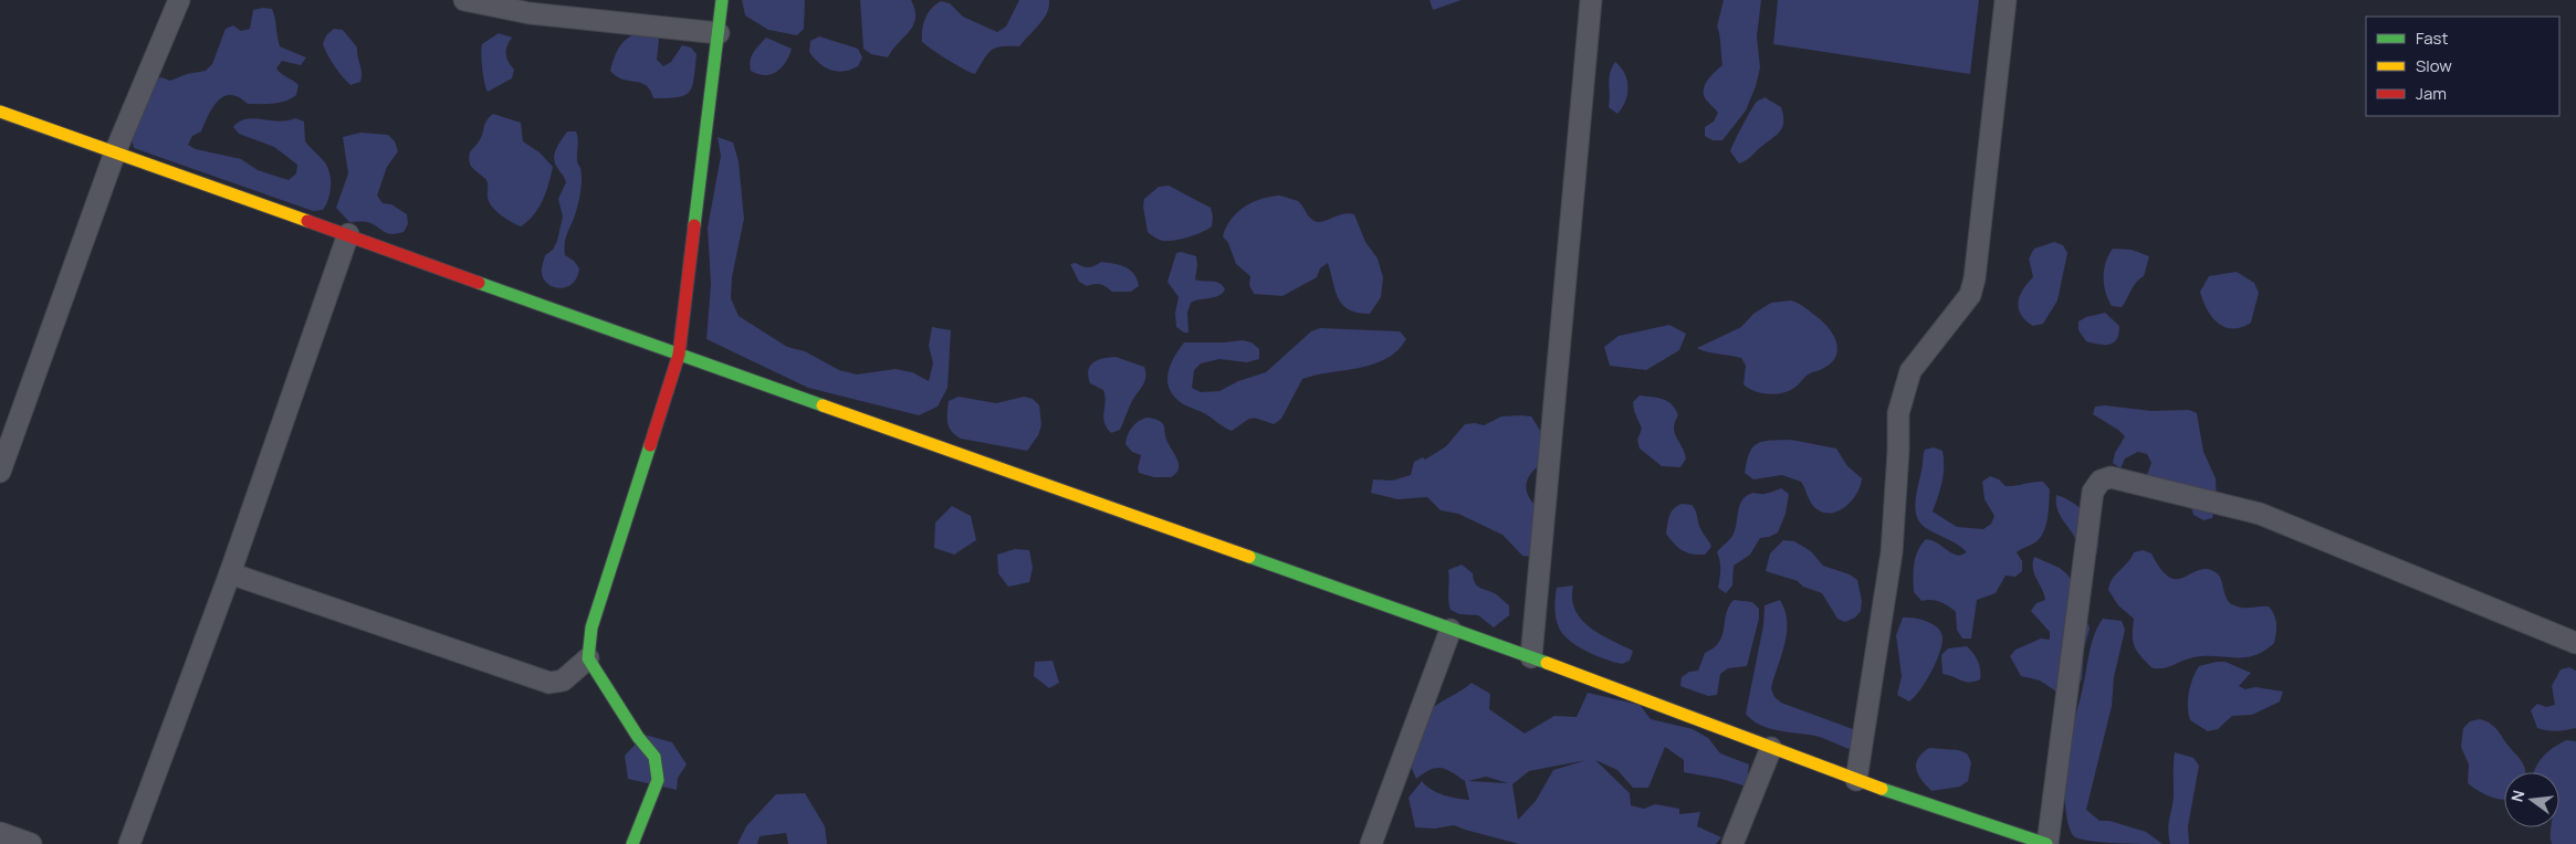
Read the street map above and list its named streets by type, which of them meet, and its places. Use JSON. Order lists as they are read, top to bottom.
{
  "legend": ["Fast", "Slow", "Jam"],
  "north": "left"
}
